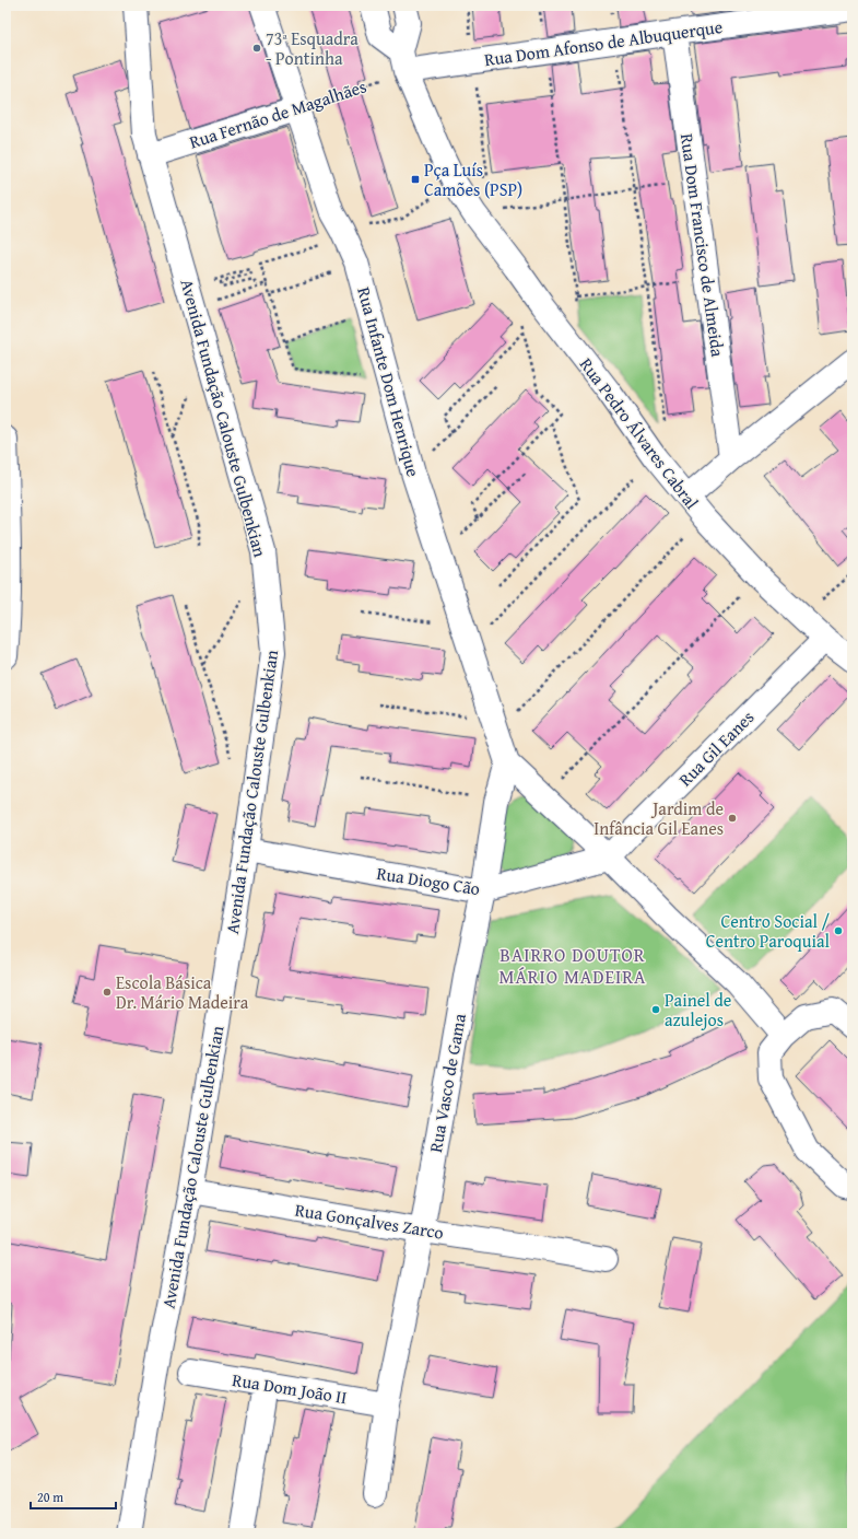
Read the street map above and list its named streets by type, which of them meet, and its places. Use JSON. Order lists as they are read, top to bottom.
{
  "streets": {
    "street": [
      "Rua Dom Afonso de Albuquerque",
      "Rua Fernão de Magalhães",
      "Rua Dom Francisco de Almeida",
      "Rua Infante Dom Henrique",
      "Avenida Fundação Calouste Gulbenkian",
      "Rua Pedro Álvares Cabral",
      "Rua Gil Eanes",
      "Rua Diogo Cão",
      "Rua Vasco de Gama",
      "Rua Gonçalves Zarco",
      "Rua Dom João II"
    ]
  },
  "crossings": [
    ["Rua Dom Afonso de Albuquerque", "Rua Fernão de Magalhães"],
    ["Rua Dom Afonso de Albuquerque", "Rua Dom Francisco de Almeida"],
    ["Rua Dom Afonso de Albuquerque", "Rua Pedro Álvares Cabral"],
    ["Rua Fernão de Magalhães", "Rua Infante Dom Henrique"],
    ["Rua Fernão de Magalhães", "Avenida Fundação Calouste Gulbenkian"],
    ["Rua Fernão de Magalhães", "Rua Pedro Álvares Cabral"],
    ["Rua Infante Dom Henrique", "Rua Vasco de Gama"],
    ["Avenida Fundação Calouste Gulbenkian", "Rua Diogo Cão"],
    ["Avenida Fundação Calouste Gulbenkian", "Rua Gonçalves Zarco"],
    ["Rua Pedro Álvares Cabral", "Rua Gil Eanes"],
    ["Rua Gil Eanes", "Rua Diogo Cão"],
    ["Rua Diogo Cão", "Rua Vasco de Gama"],
    ["Rua Vasco de Gama", "Rua Gonçalves Zarco"],
    ["Rua Vasco de Gama", "Rua Dom João II"]
  ],
  "districts": ["BAIRRO DOUTOR MÁRIO MADEIRA"],
  "places": {
    "other": [
      "73ª Esquadra - Pontinha",
      "Jardim de Infância Gil Eanes",
      "Centro Social / Centro Paroquial",
      "Escola Básica Dr. Mário Madeira",
      "Painel de azulejos"
    ],
    "transit": ["Pça Luís Camões (PSP)"]
  },
  "scale_bar": "20 m"
}
